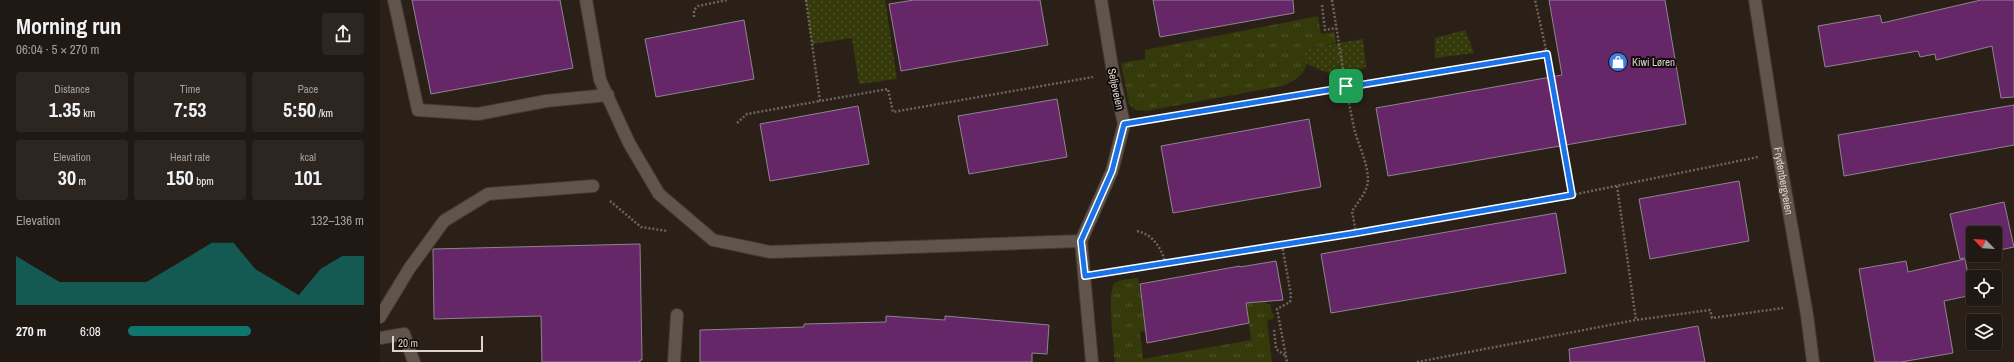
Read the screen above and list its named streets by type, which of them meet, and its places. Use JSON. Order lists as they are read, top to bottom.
{
  "streets": {
    "street": ["Seljeveien", "Frydenbergveien"]
  },
  "places": {
    "shop": ["Kiwi Løren"]
  },
  "scale_bar": "20 m",
  "north": "top left",
  "page": {
    "heading": ["Morning run", "06:04 · 5 × 270 m"],
    "stats": [
      ["Distance", "1.35 km"],
      ["Time", "7:53"],
      ["Pace", "5:50 /km"],
      ["Elevation", "30 m"],
      ["Heart rate", "150 bpm"],
      ["kcal", "101"]
    ],
    "chart": ["Elevation", "132–136 m"],
    "list": [
      {
        "name": "270 m",
        "note": "6:08"
      }
    ],
    "scale": "20 m"
  }
}
